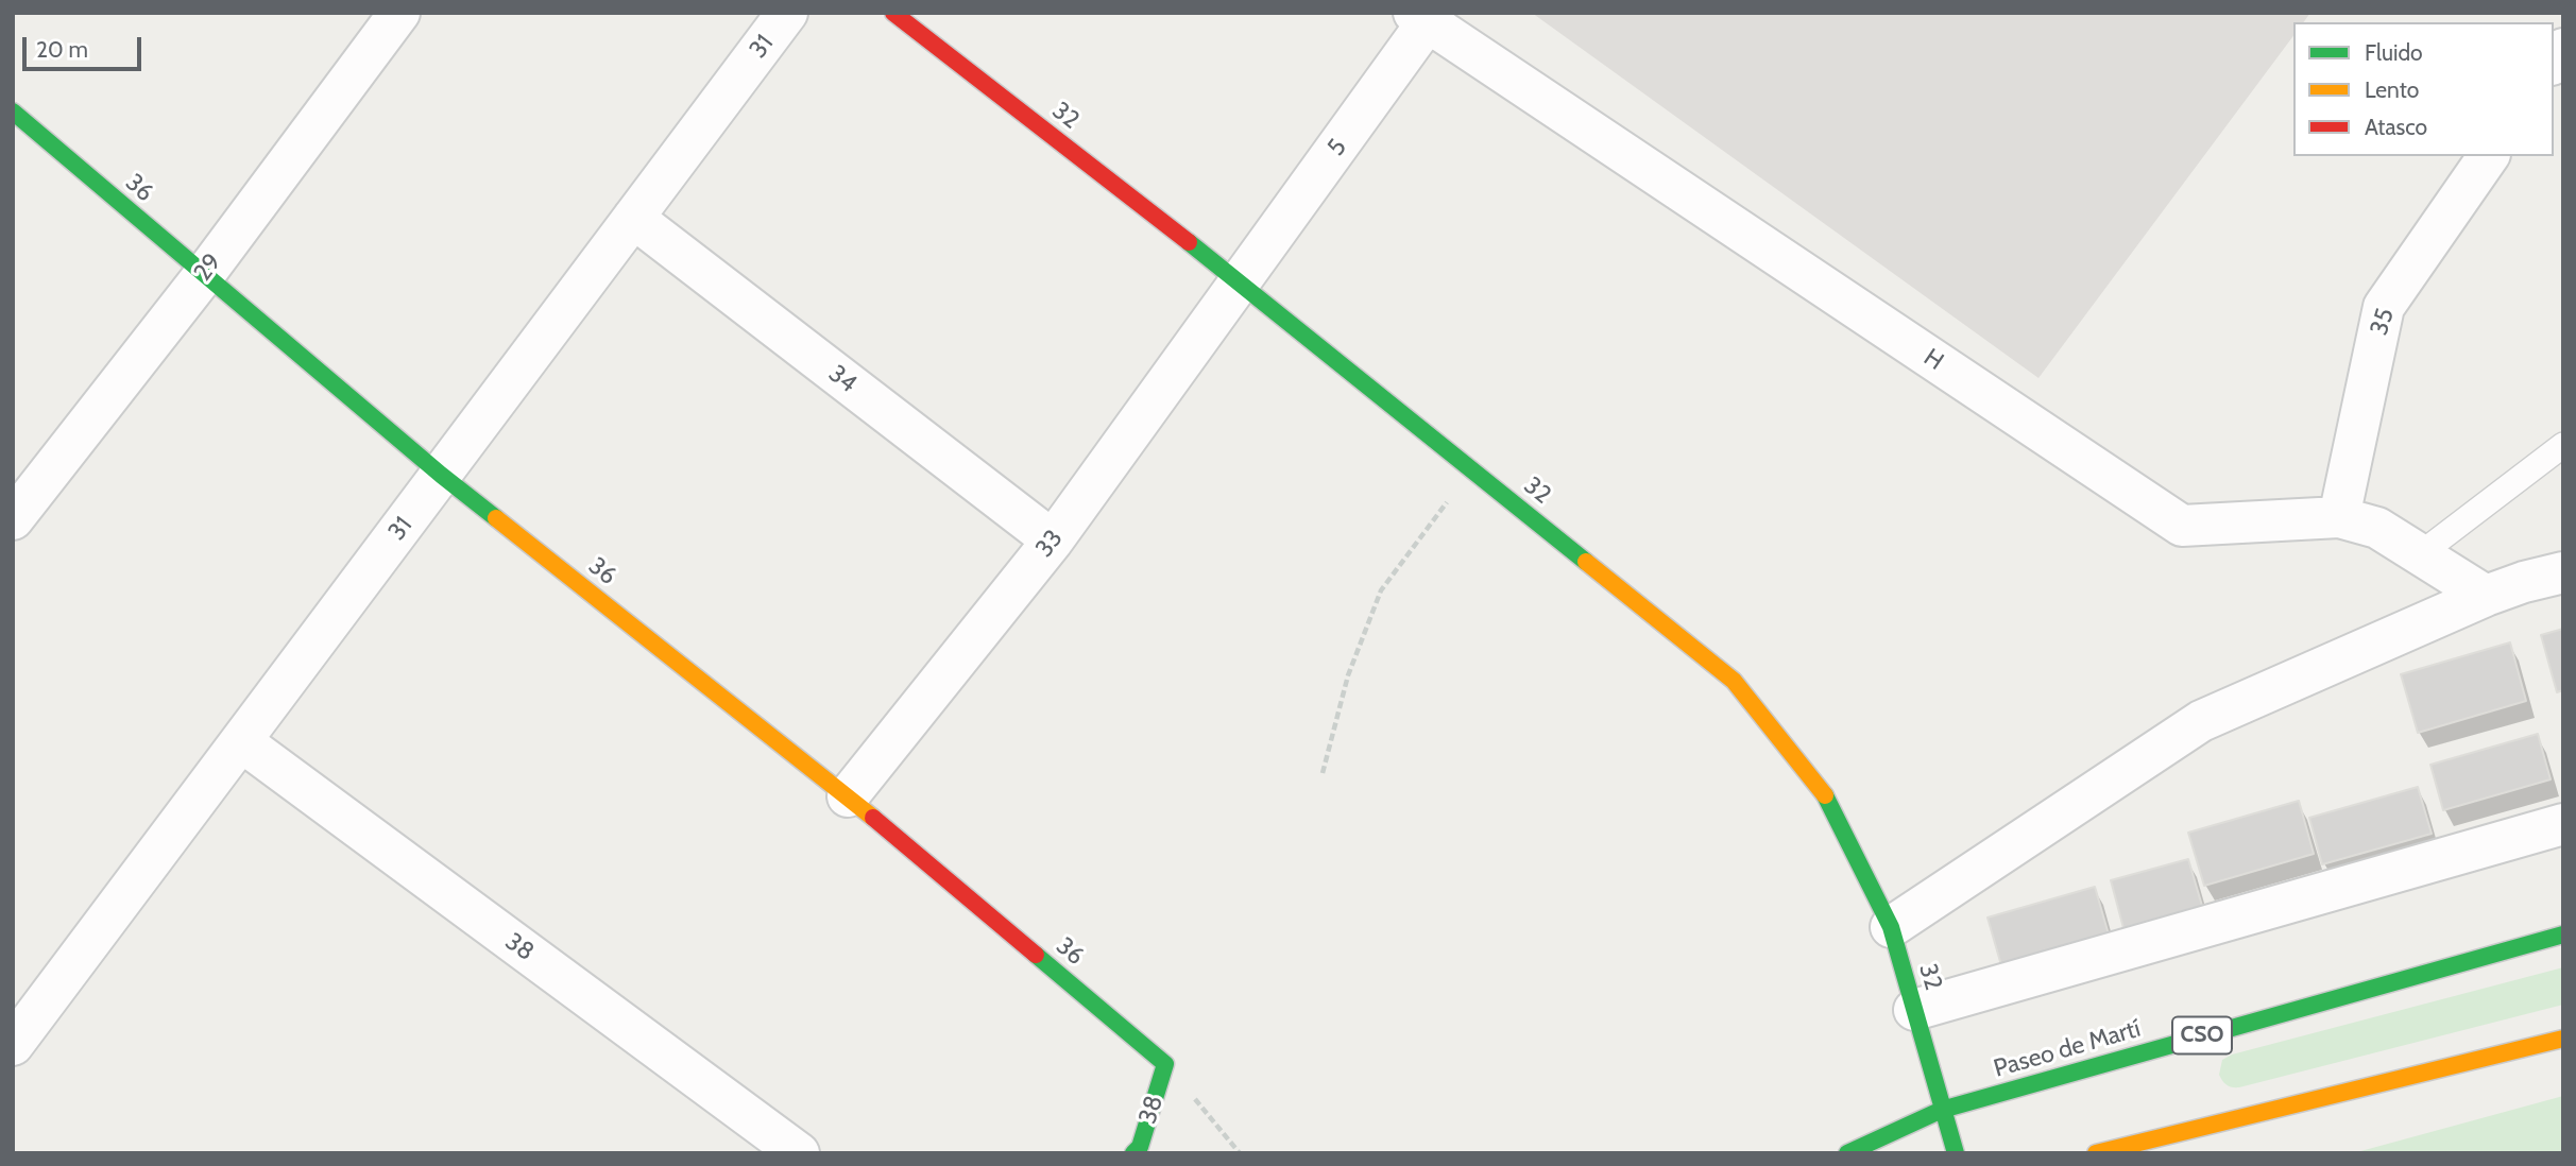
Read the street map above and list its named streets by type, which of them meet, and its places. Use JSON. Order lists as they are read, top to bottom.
{
  "streets": {
    "street": [
      "31",
      "32",
      "5",
      "36",
      "29",
      "35",
      "H",
      "34",
      "33",
      "38",
      "CSO",
      "Paseo de Martí"
    ]
  },
  "crossings": [
    ["31", "36"],
    ["31", "34"],
    ["31", "38"],
    ["32", "5"],
    ["32", "33"],
    ["32", "Paseo de Martí"],
    ["5", "H"],
    ["5", "33"],
    ["36", "29"],
    ["36", "33"],
    ["36", "38"],
    ["35", "H"],
    ["34", "33"]
  ],
  "legend": ["Fluido", "Lento", "Atasco"],
  "scale_bar": "20 m"
}
